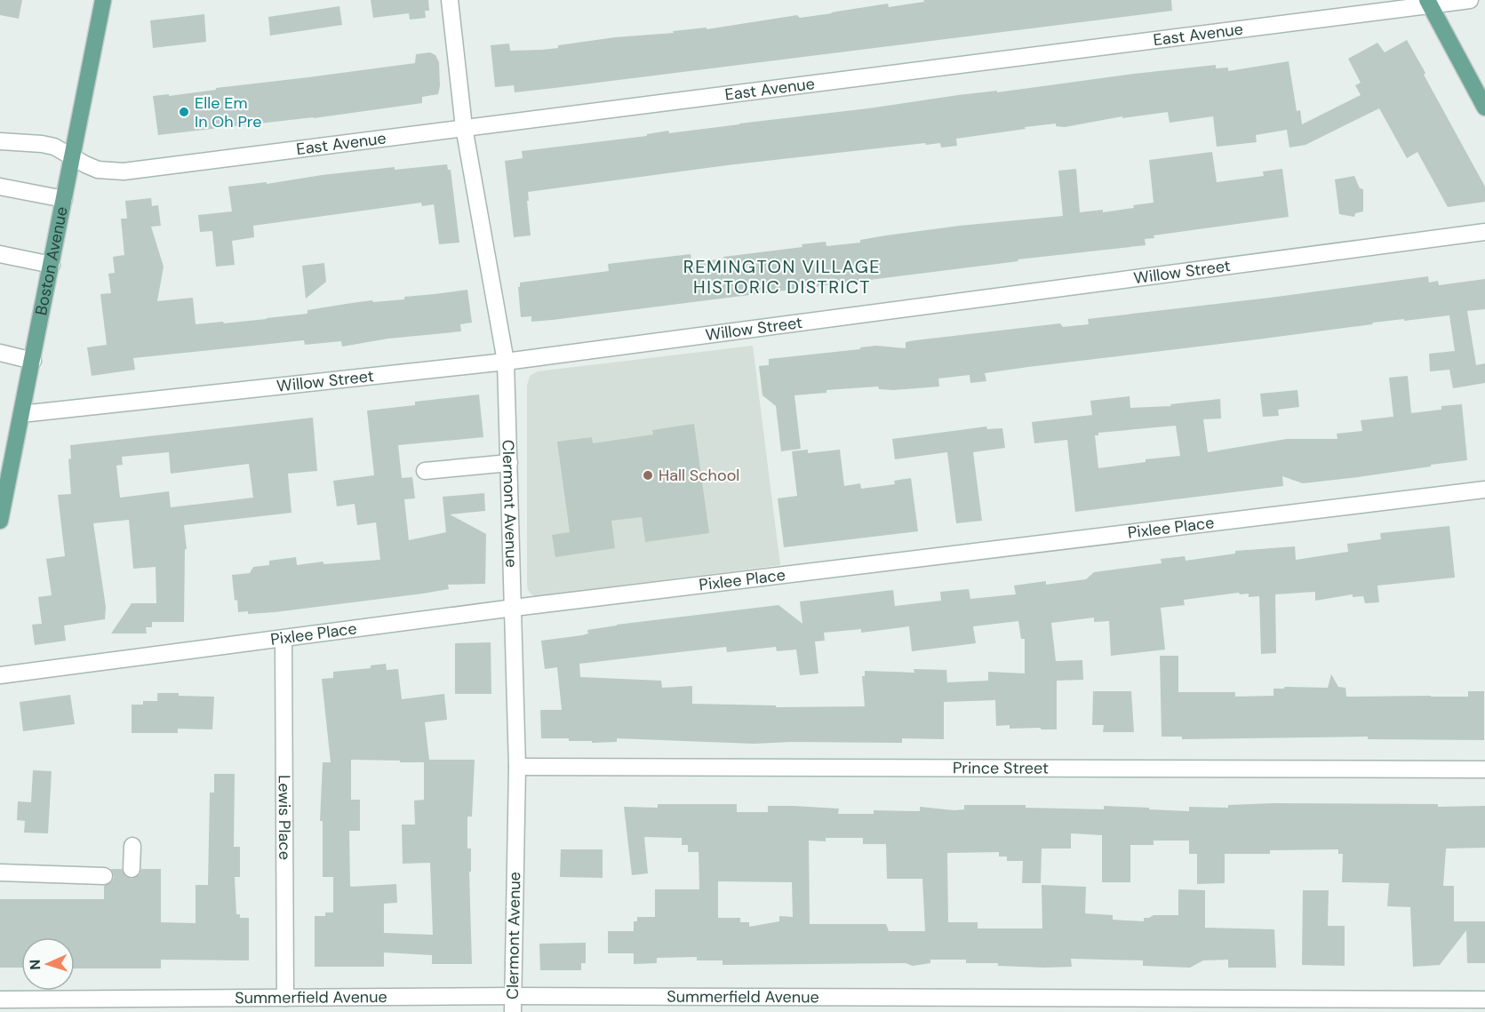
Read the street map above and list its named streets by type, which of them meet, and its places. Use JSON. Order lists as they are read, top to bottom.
{
  "streets": {
    "main road": ["Boston Avenue"],
    "street": [
      "East Avenue",
      "Willow Street",
      "Clermont Avenue",
      "Pixlee Place",
      "Prince Street",
      "Lewis Place",
      "Summerfield Avenue"
    ]
  },
  "crossings": [
    ["East Avenue", "Boston Avenue"],
    ["East Avenue", "Clermont Avenue"],
    ["Boston Avenue", "Willow Street"],
    ["Willow Street", "Clermont Avenue"],
    ["Clermont Avenue", "Pixlee Place"],
    ["Clermont Avenue", "Prince Street"],
    ["Clermont Avenue", "Summerfield Avenue"],
    ["Pixlee Place", "Lewis Place"],
    ["Lewis Place", "Summerfield Avenue"]
  ],
  "districts": ["REMINGTON VILLAGE HISTORIC DISTRICT"],
  "places": ["Elle Em In Oh Pre", "Hall School"],
  "north": "left"
}
